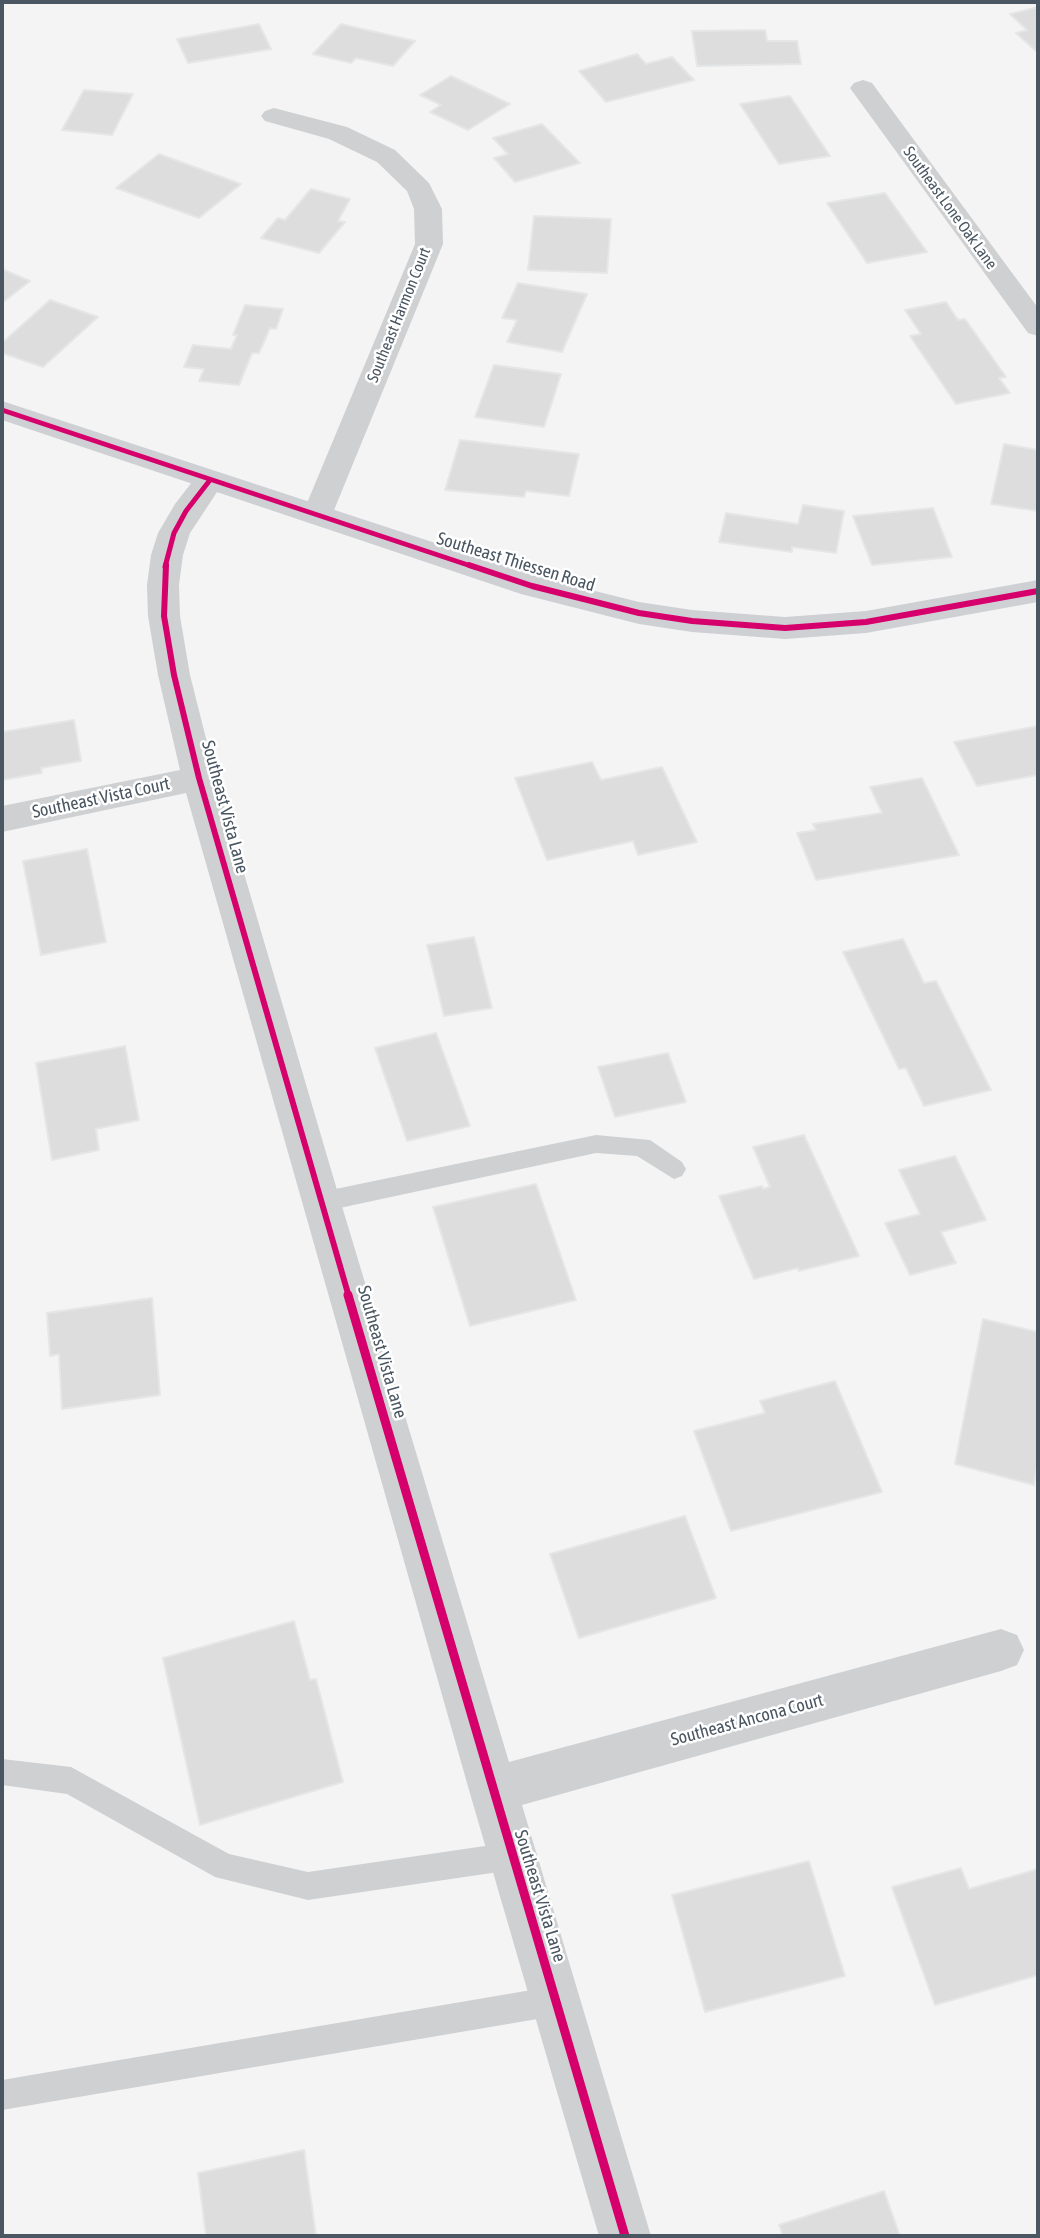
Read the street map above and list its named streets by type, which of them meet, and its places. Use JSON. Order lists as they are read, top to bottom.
{
  "streets": {
    "main road": ["Southeast Thiessen Road"],
    "street": [
      "Southeast Lone Oak Lane",
      "Southeast Harmon Court",
      "Southeast Vista Court",
      "Southeast Vista Lane",
      "Southeast Ancona Court"
    ]
  },
  "crossings": [
    ["Southeast Harmon Court", "Southeast Thiessen Road"],
    ["Southeast Thiessen Road", "Southeast Vista Lane"],
    ["Southeast Vista Court", "Southeast Vista Lane"],
    ["Southeast Vista Lane", "Southeast Ancona Court"]
  ]
}
